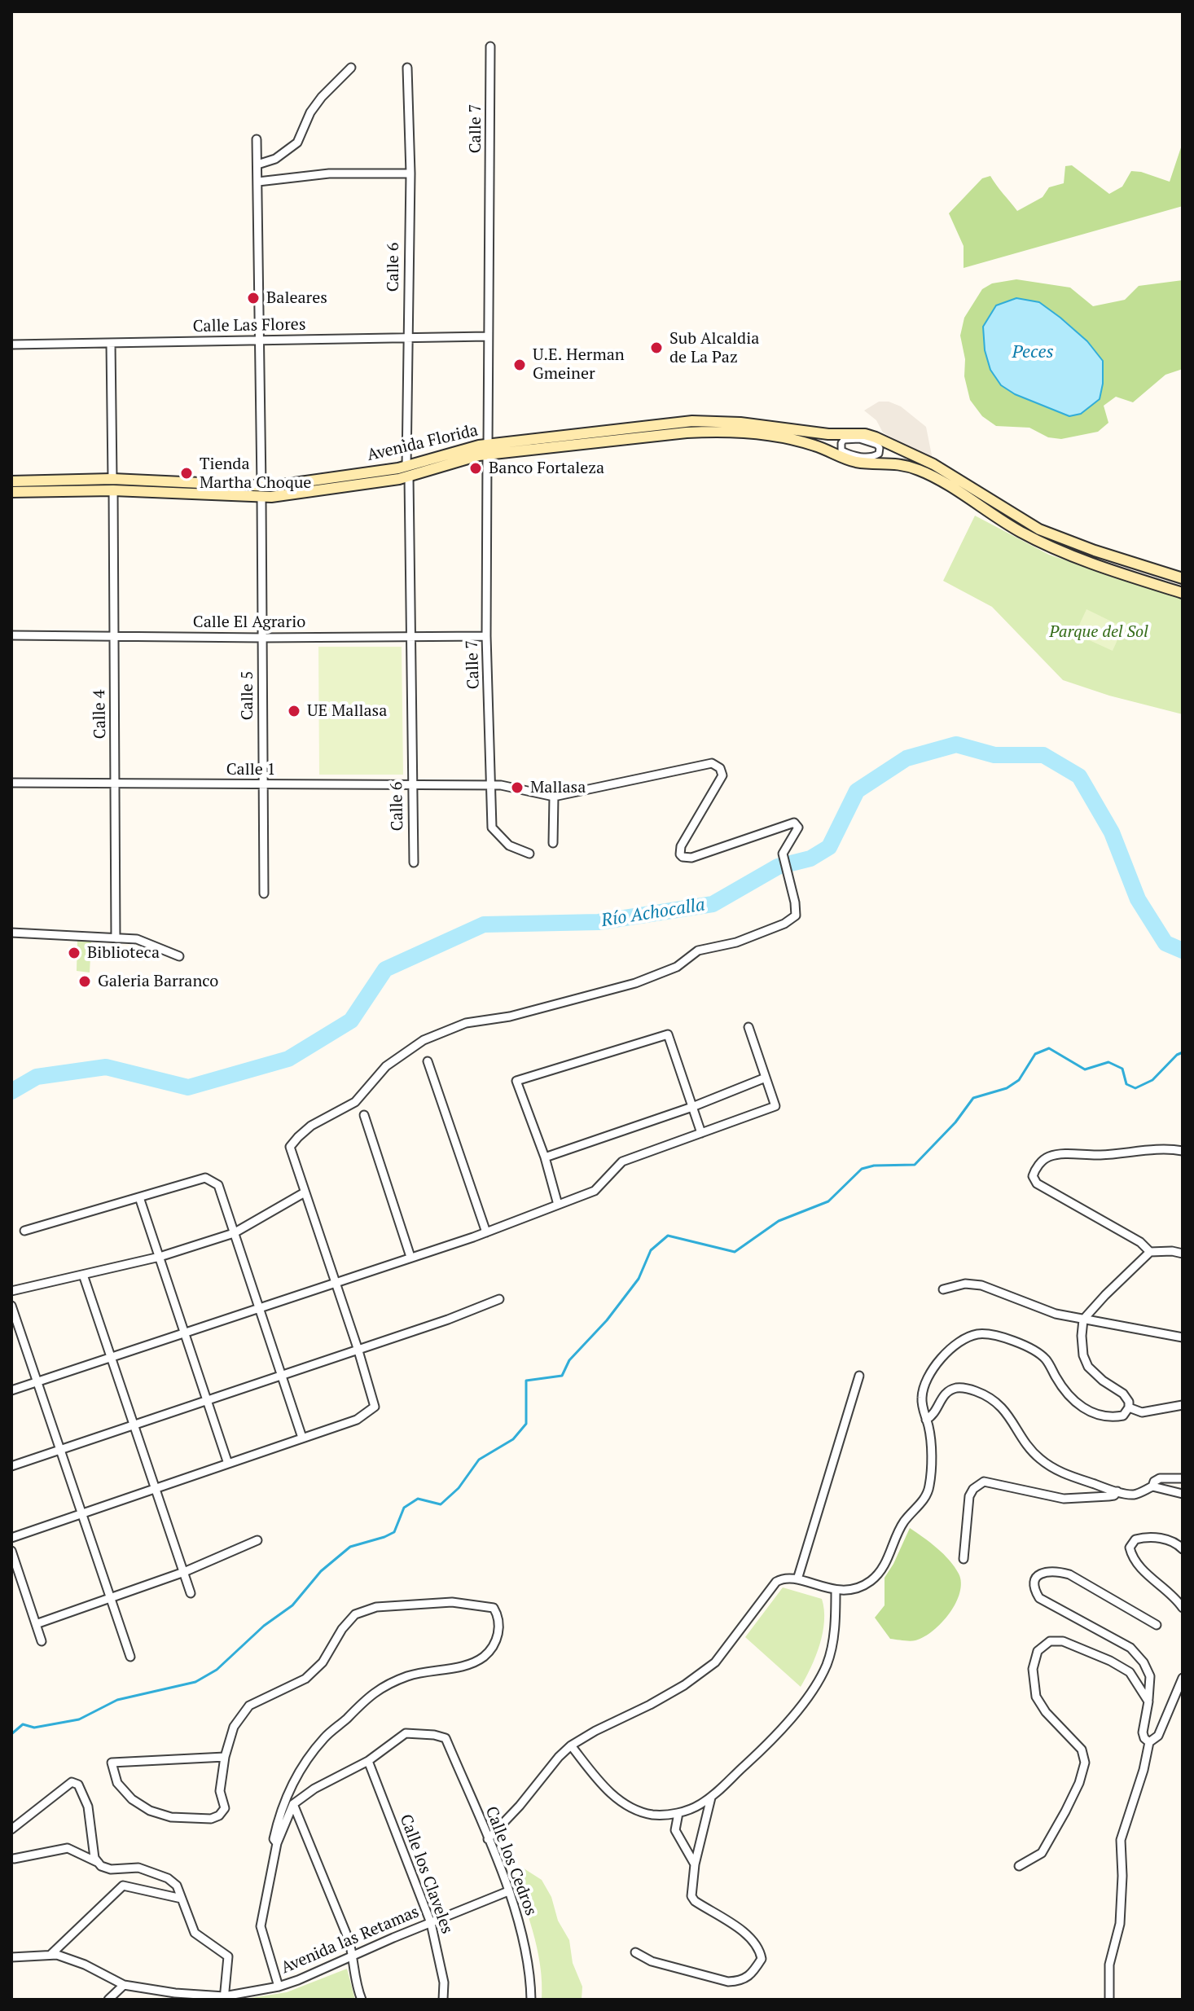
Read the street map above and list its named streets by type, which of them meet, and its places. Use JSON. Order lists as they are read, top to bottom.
{
  "streets": {
    "main road": ["Avenida Florida"],
    "street": [
      "Calle 7",
      "Calle 6",
      "Calle Las Flores",
      "Calle El Agrario",
      "Calle 5",
      "Calle 4",
      "Calle 1",
      "Calle los Cedros",
      "Calle los Claveles",
      "Avenida las Retamas"
    ]
  },
  "crossings": [
    ["Calle 7", "Calle Las Flores"],
    ["Calle 7", "Avenida Florida"],
    ["Calle 7", "Calle El Agrario"],
    ["Calle 7", "Calle 1"],
    ["Calle 6", "Calle Las Flores"],
    ["Calle 6", "Avenida Florida"],
    ["Calle 6", "Calle El Agrario"],
    ["Calle 6", "Calle 1"],
    ["Calle Las Flores", "Calle 5"],
    ["Avenida Florida", "Calle 5"],
    ["Avenida Florida", "Calle 4"],
    ["Calle El Agrario", "Calle 5"],
    ["Calle El Agrario", "Calle 4"],
    ["Calle 5", "Calle 1"],
    ["Calle 4", "Calle 1"],
    ["Calle los Cedros", "Calle los Claveles"],
    ["Calle los Cedros", "Avenida las Retamas"],
    ["Calle los Claveles", "Avenida las Retamas"]
  ],
  "water": ["Peces", "Río Achocalla"],
  "parks": ["Parque del Sol"],
  "places": [
    "Baleares",
    "Sub Alcaldia de La Paz",
    "U.E. Herman Gmeiner",
    "Banco Fortaleza",
    "Tienda Martha Choque",
    "UE Mallasa",
    "Mallasa",
    "Biblioteca",
    "Galeria Barranco"
  ]
}
